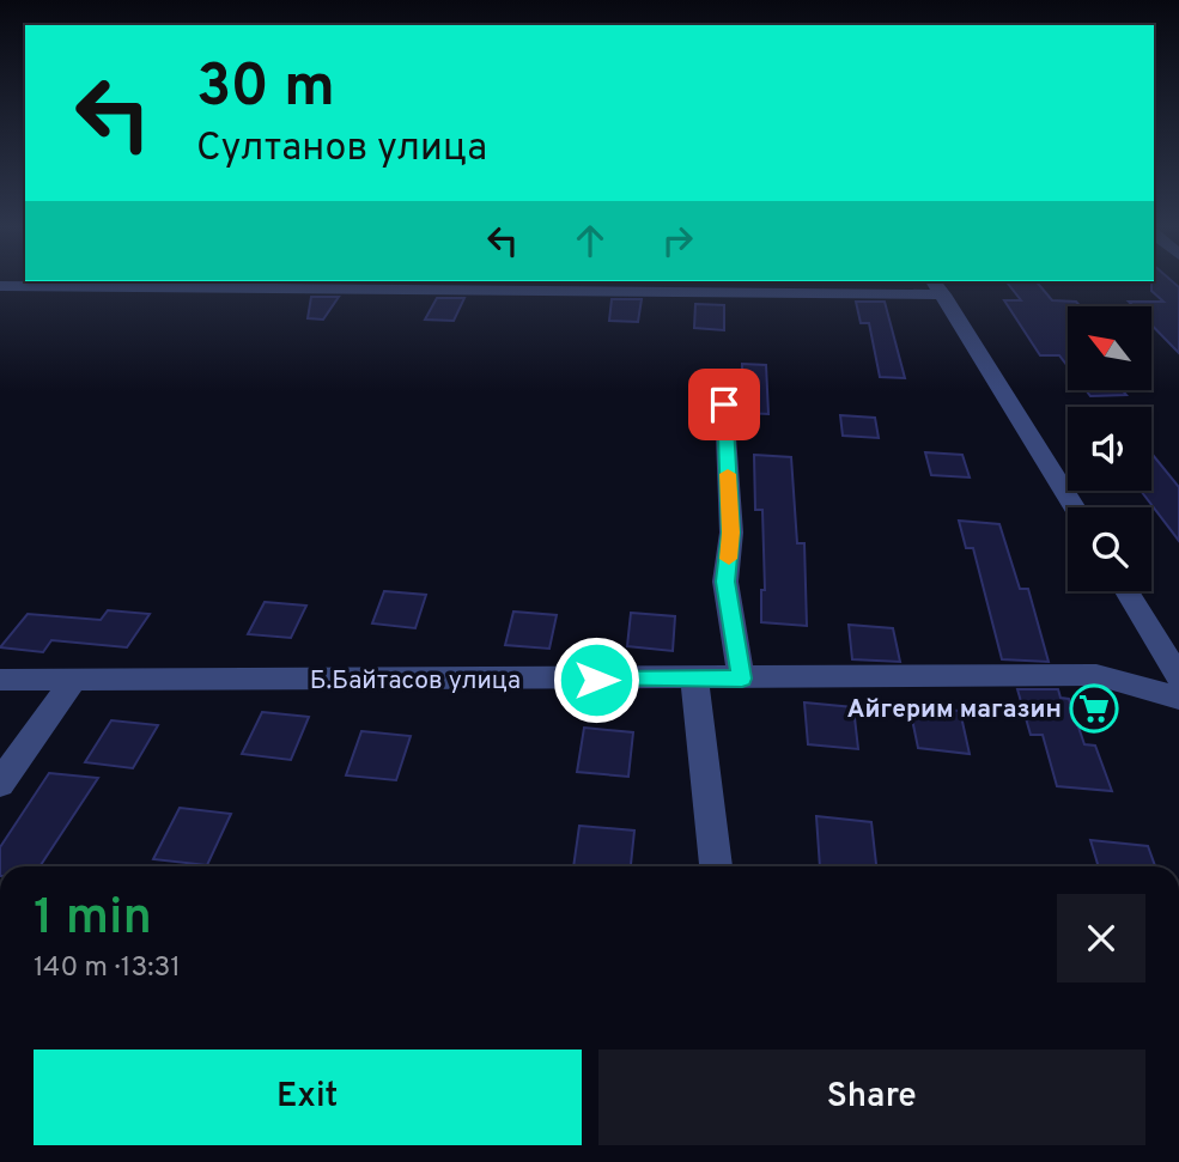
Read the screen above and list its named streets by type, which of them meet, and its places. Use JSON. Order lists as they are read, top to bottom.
{
  "streets": {
    "street": ["Б.Байтасов улица"]
  },
  "places": {
    "supermarket": ["Айгерим магазин"]
  },
  "north": "top left",
  "page": {
    "turn": ["30 m", "Султанов улица"],
    "heading": ["1 min", "140 m · 13:31"],
    "buttons": ["Exit", "Share"]
  }
}
